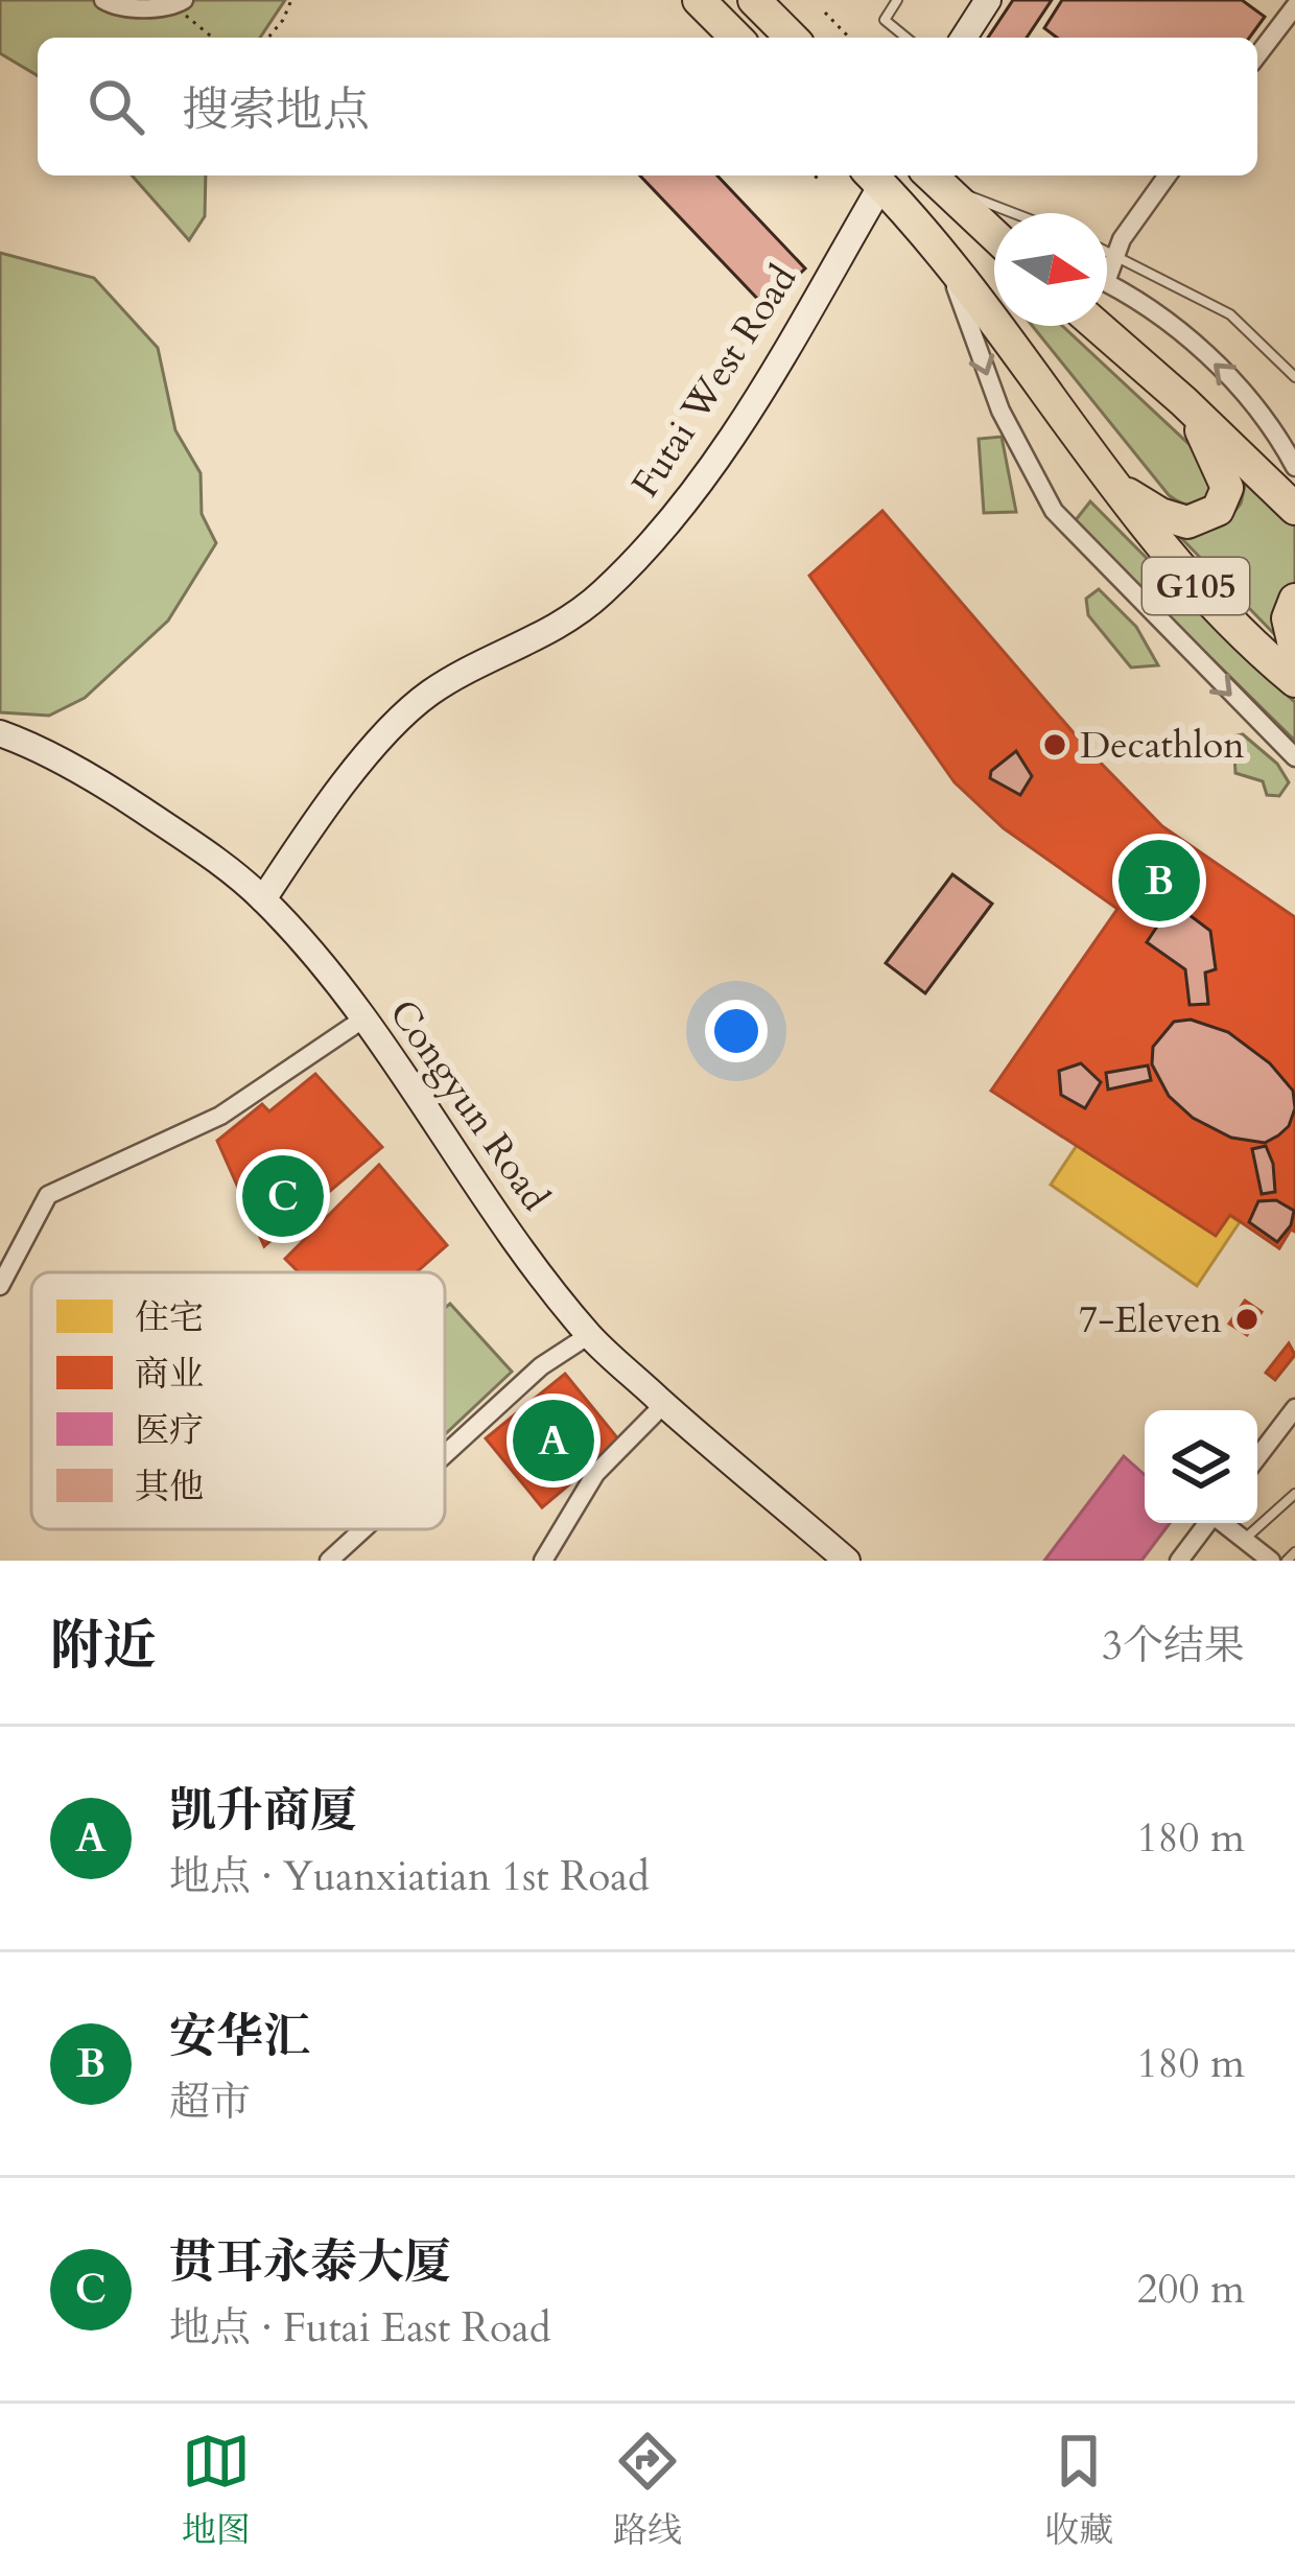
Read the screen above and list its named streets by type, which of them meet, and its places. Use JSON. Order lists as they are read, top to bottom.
{
  "streets": {
    "highway": ["G105"],
    "street": ["Futai West Road", "Congyun Road"]
  },
  "crossings": [
    ["Futai West Road", "G105"],
    ["Futai West Road", "Congyun Road"]
  ],
  "places": ["Decathlon", "7-Eleven"],
  "legend": [
    "住宅",
    "商业",
    "医疗",
    "其他"
  ],
  "north": "right",
  "page": {
    "search": "搜索地点",
    "pins": ["B", "C", "A"],
    "heading": ["附近", "3个结果"],
    "list": [
      {
        "mark": "A",
        "name": "凯升商厦",
        "note": "地点 · Yuanxiatian 1st Road",
        "value": "180 m"
      },
      {
        "mark": "B",
        "name": "安华汇",
        "note": "超市",
        "value": "180 m"
      },
      {
        "mark": "C",
        "name": "贯耳永泰大厦",
        "note": "地点 · Futai East Road",
        "value": "200 m"
      }
    ],
    "nav": ["地图", "路线", "收藏"]
  }
}
